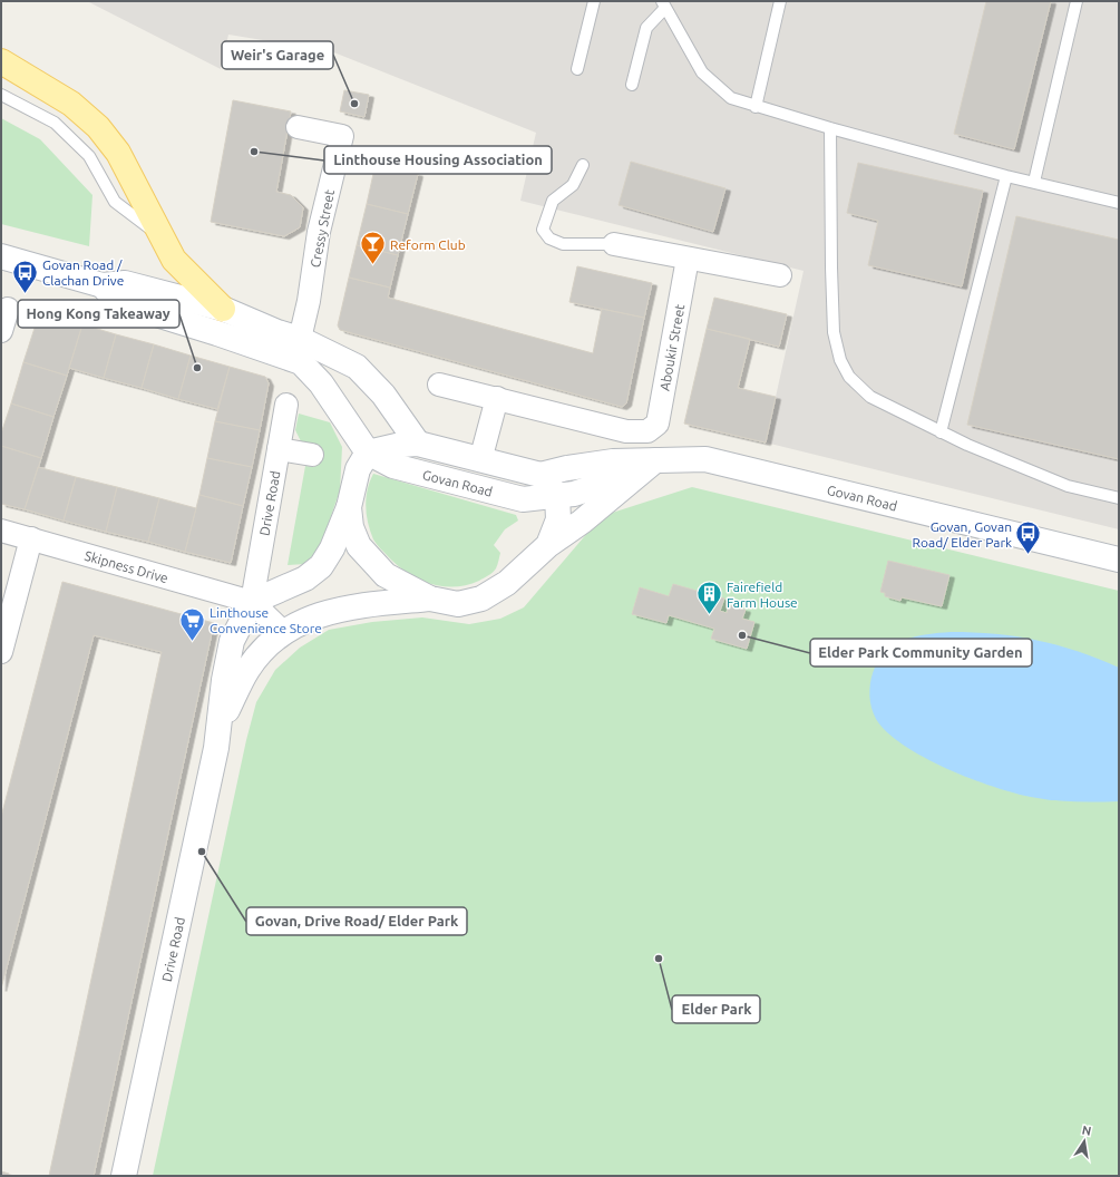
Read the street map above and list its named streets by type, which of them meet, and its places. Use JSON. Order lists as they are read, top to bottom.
{
  "streets": {
    "street": [
      "Cressy Street",
      "Aboukir Street",
      "Govan Road",
      "Drive Road",
      "Skipness Drive"
    ]
  },
  "crossings": [
    ["Aboukir Street", "Govan Road"],
    ["Drive Road", "Skipness Drive"]
  ],
  "places": {
    "other": [
      "Weir's Garage",
      "Linthouse Housing Association",
      "Hong Kong Takeaway",
      "Elder Park Community Garden",
      "Govan, Drive Road/ Elder Park",
      "Elder Park"
    ],
    "bar": ["Reform Club"],
    "bus stop": ["Govan Road / Clachan Drive", "Govan, Govan Road/ Elder Park"],
    "building": ["Fairefield Farm House"],
    "supermarket": ["Linthouse Convenience Store"]
  },
  "north": "top"
}
